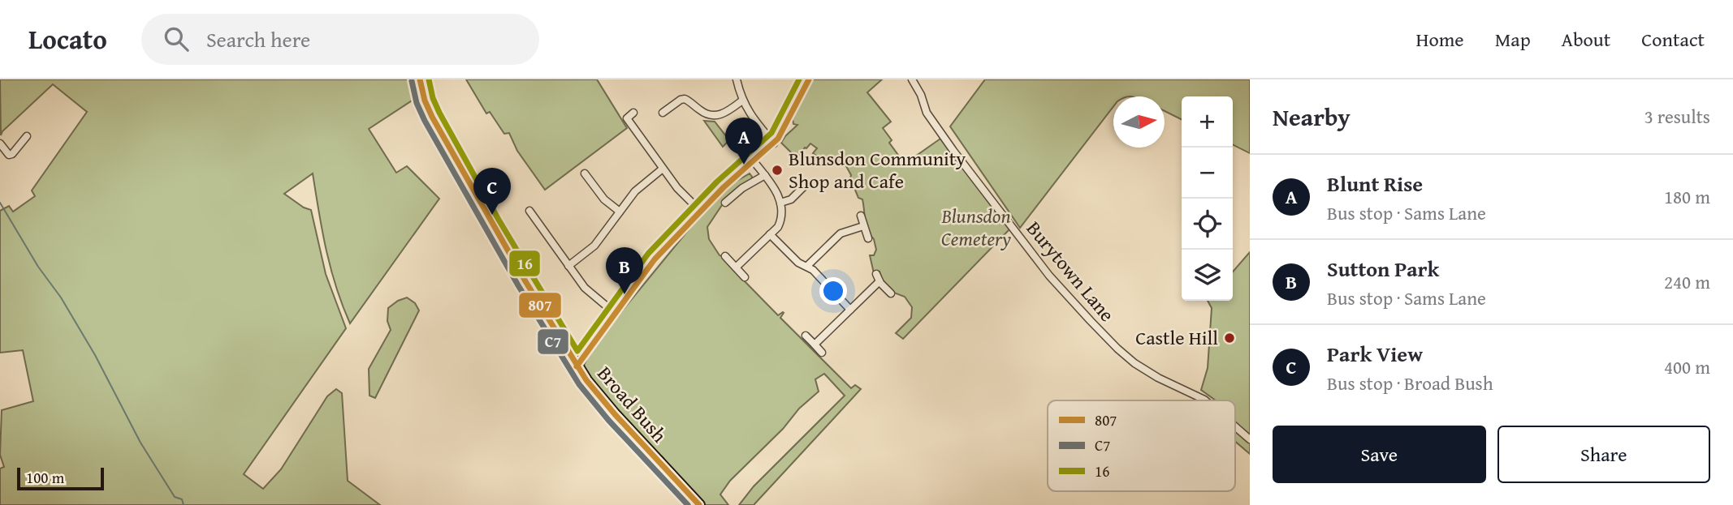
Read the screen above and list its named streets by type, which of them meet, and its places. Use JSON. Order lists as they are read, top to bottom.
{
  "streets": {
    "main road": ["Broad Bush"],
    "street": ["Burytown Lane"]
  },
  "parks": ["Blunsdon Cemetery"],
  "places": ["Blunsdon Community Shop and Cafe", "Castle Hill"],
  "lines": ["transit line 807", "transit line 16", "transit line C7"],
  "legend": ["807", "C7", "16"],
  "scale_bar": "100 m",
  "north": "right",
  "page": {
    "header": "Locato",
    "search": "Search here",
    "nav": [
      "Home",
      "Map",
      "About",
      "Contact"
    ],
    "heading": ["Nearby", "3 results"],
    "map_buttons": ["+", "−"],
    "pins": ["A", "C", "B"],
    "list": [
      {
        "mark": "A",
        "name": "Blunt Rise",
        "note": "Bus stop · Sams Lane",
        "value": "180 m"
      },
      {
        "mark": "B",
        "name": "Sutton Park",
        "note": "Bus stop · Sams Lane",
        "value": "240 m"
      },
      {
        "mark": "C",
        "name": "Park View",
        "note": "Bus stop · Broad Bush",
        "value": "400 m"
      }
    ],
    "buttons": ["Save", "Share"],
    "scale": "100 m"
  }
}
